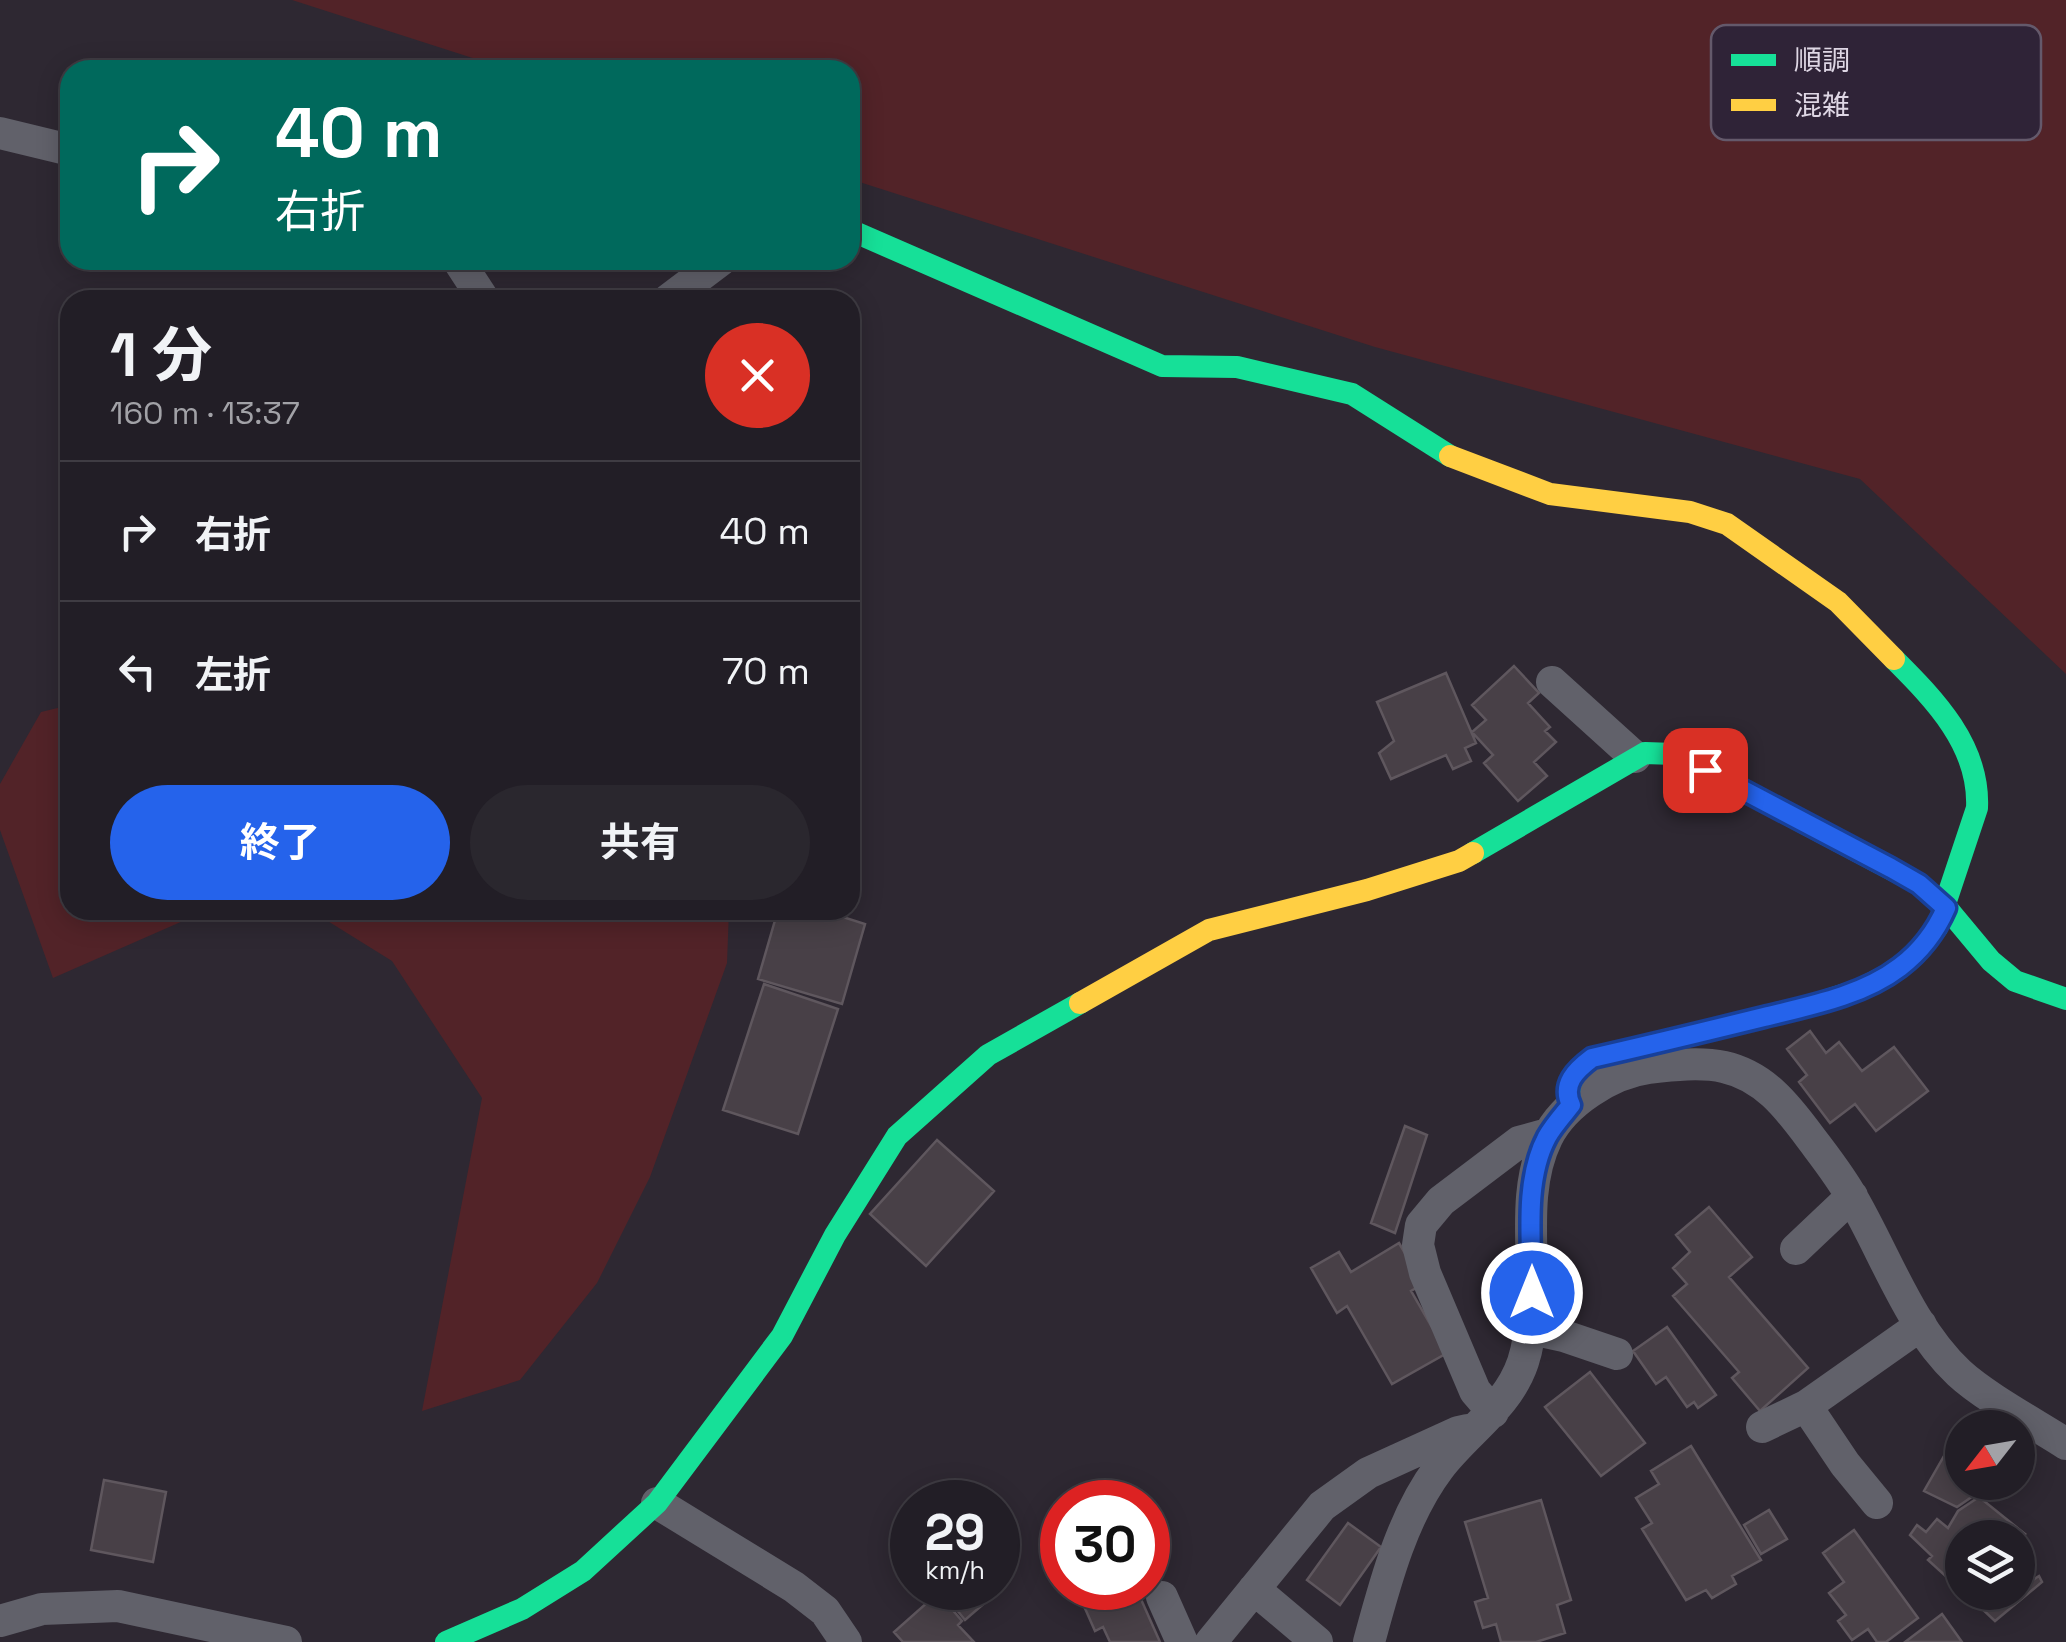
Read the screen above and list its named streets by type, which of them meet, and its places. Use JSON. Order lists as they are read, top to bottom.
{
  "legend": ["順調", "混雑"],
  "north": "bottom left",
  "page": {
    "turn": ["40 m", "右折"],
    "heading": ["1 分", "160 m · 13:37"],
    "list": [
      {
        "name": "右折",
        "value": "40 m"
      },
      {
        "name": "左折",
        "value": "70 m"
      }
    ],
    "buttons": ["終了", "共有"],
    "speed": "29 km/h",
    "limit": "30"
  }
}
